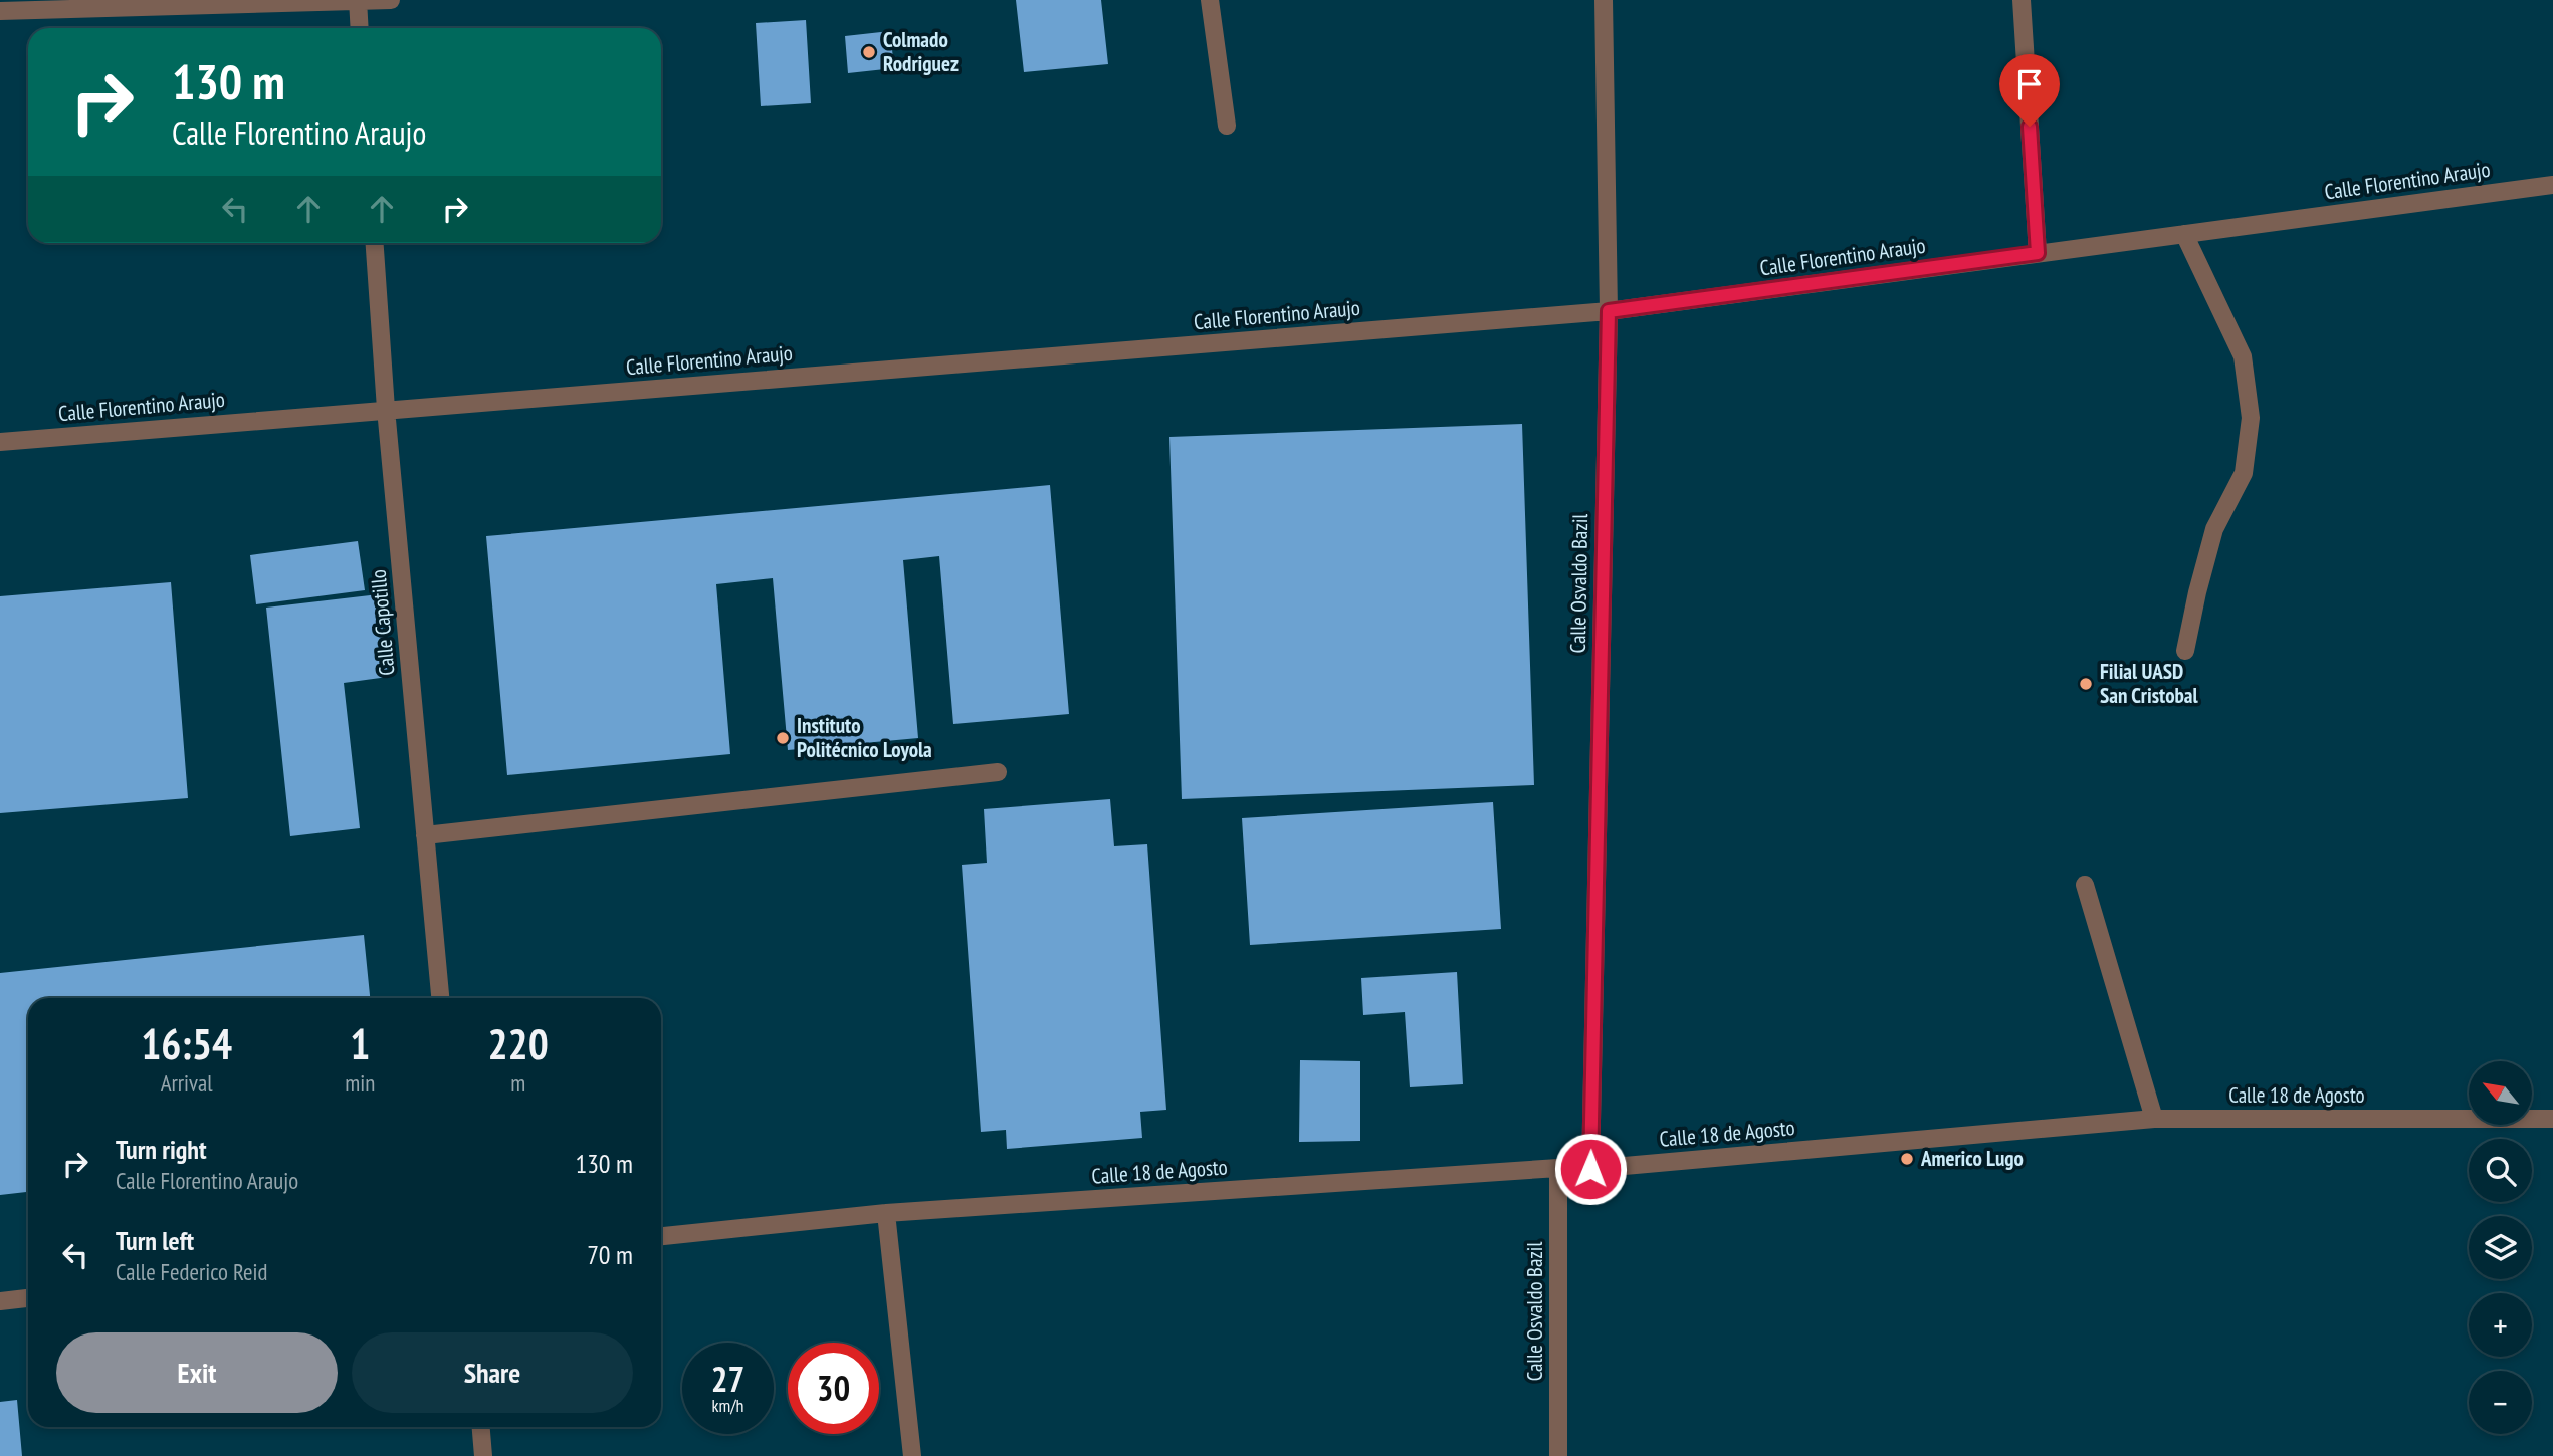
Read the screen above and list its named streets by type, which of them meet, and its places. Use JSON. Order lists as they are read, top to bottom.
{
  "streets": {
    "street": [
      "Calle Florentino Araujo",
      "Calle Osvaldo Bazil",
      "Calle Capotillo",
      "Calle 18 de Agosto"
    ]
  },
  "crossings": [
    ["Calle Florentino Araujo", "Calle Osvaldo Bazil"],
    ["Calle Florentino Araujo", "Calle Capotillo"],
    ["Calle Osvaldo Bazil", "Calle 18 de Agosto"]
  ],
  "places": [
    "Colmado Rodriguez",
    "Filial UASD San Cristobal",
    "Instituto Politécnico Loyola",
    "Americo Lugo"
  ],
  "north": "top left",
  "page": {
    "turn": ["130 m", "Calle Florentino Araujo"],
    "eta": [
      "16:54",
      "Arrival",
      "1",
      "min",
      "220",
      "m"
    ],
    "map_buttons": ["+", "−"],
    "list": [
      {
        "name": "Turn right",
        "note": "Calle Florentino Araujo",
        "value": "130 m"
      },
      {
        "name": "Turn left",
        "note": "Calle Federico Reid",
        "value": "70 m"
      }
    ],
    "buttons": ["Exit", "Share"],
    "speed": "27 km/h",
    "limit": "30"
  }
}
